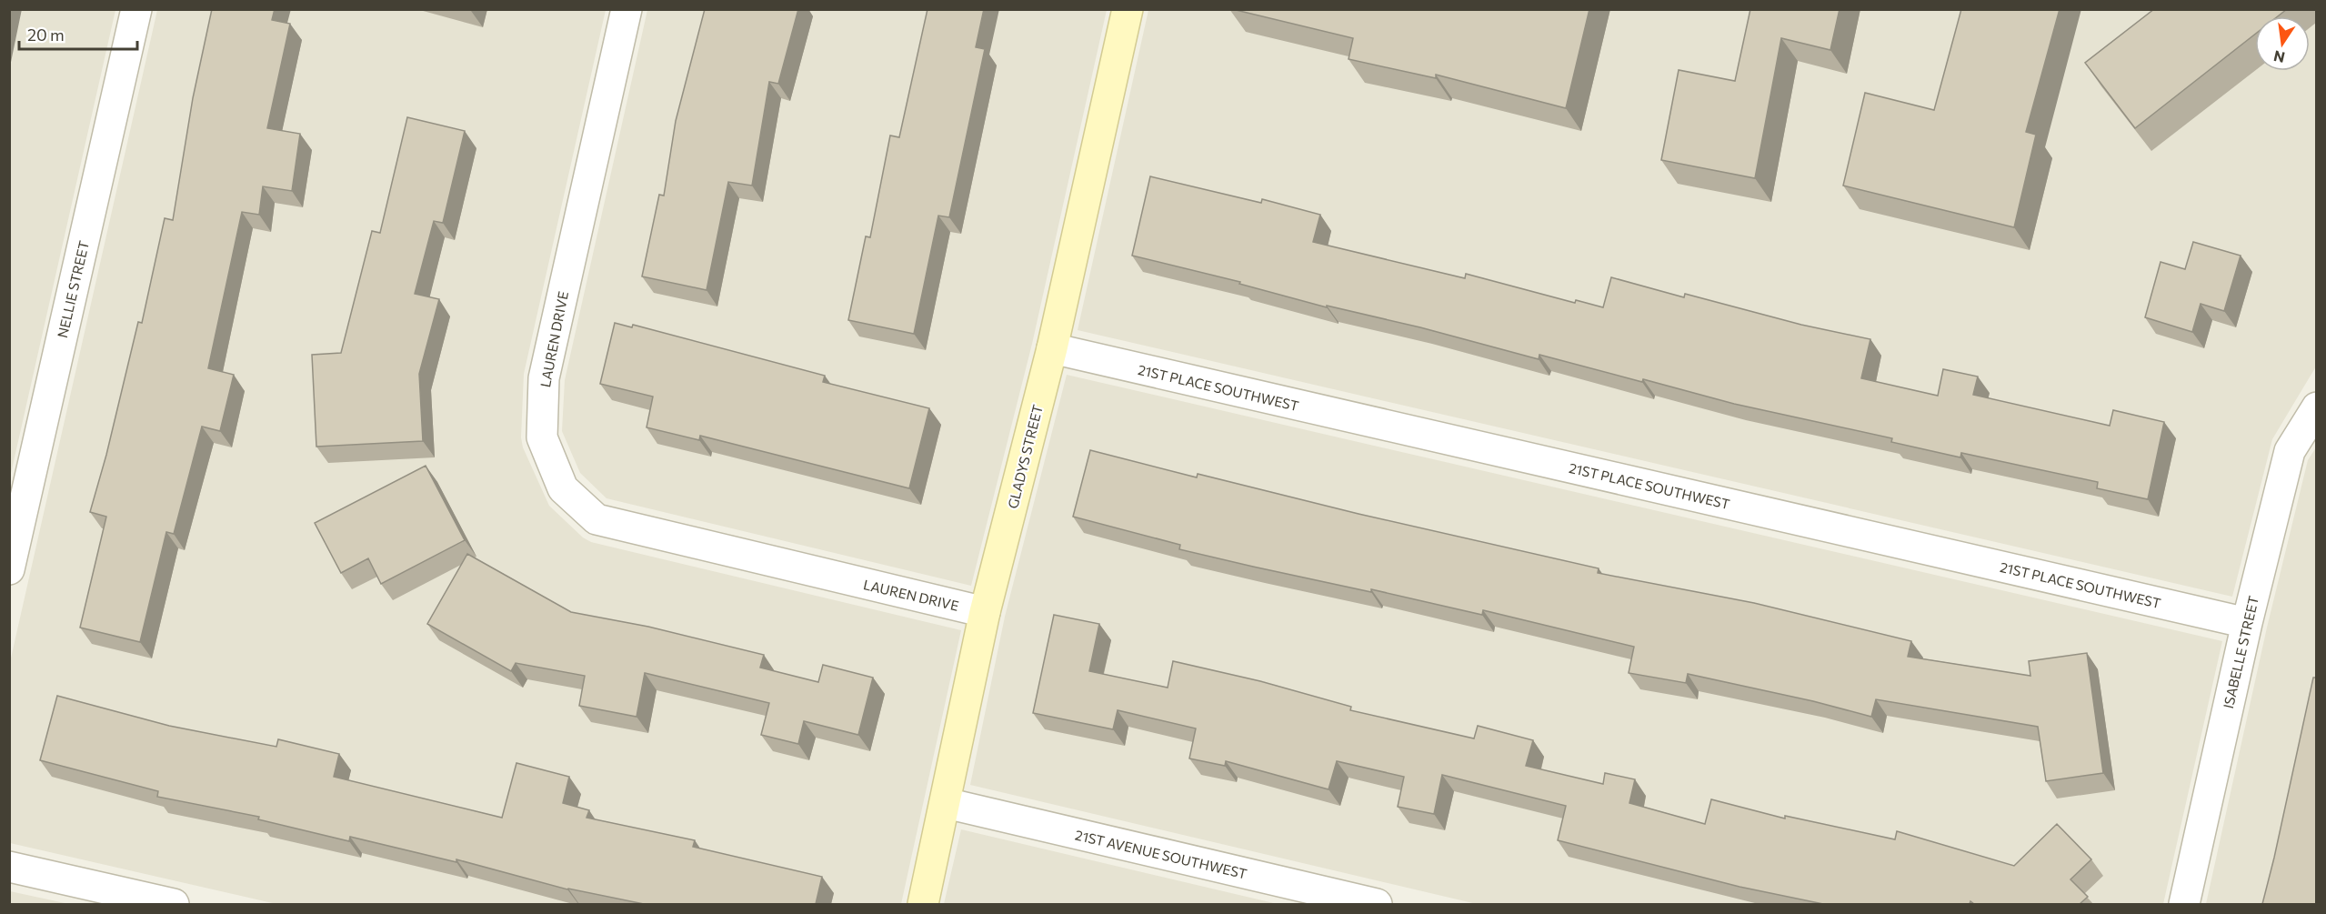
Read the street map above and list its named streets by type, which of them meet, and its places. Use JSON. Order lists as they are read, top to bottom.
{
  "streets": {
    "street": [
      "NELLIE STREET",
      "LAUREN DRIVE",
      "21ST PLACE SOUTHWEST",
      "GLADYS STREET",
      "ISABELLE STREET",
      "21ST AVENUE SOUTHWEST"
    ]
  },
  "crossings": [
    ["LAUREN DRIVE", "GLADYS STREET"],
    ["21ST PLACE SOUTHWEST", "GLADYS STREET"],
    ["21ST PLACE SOUTHWEST", "ISABELLE STREET"],
    ["GLADYS STREET", "21ST AVENUE SOUTHWEST"]
  ],
  "scale_bar": "20 m",
  "north": "bottom"
}
